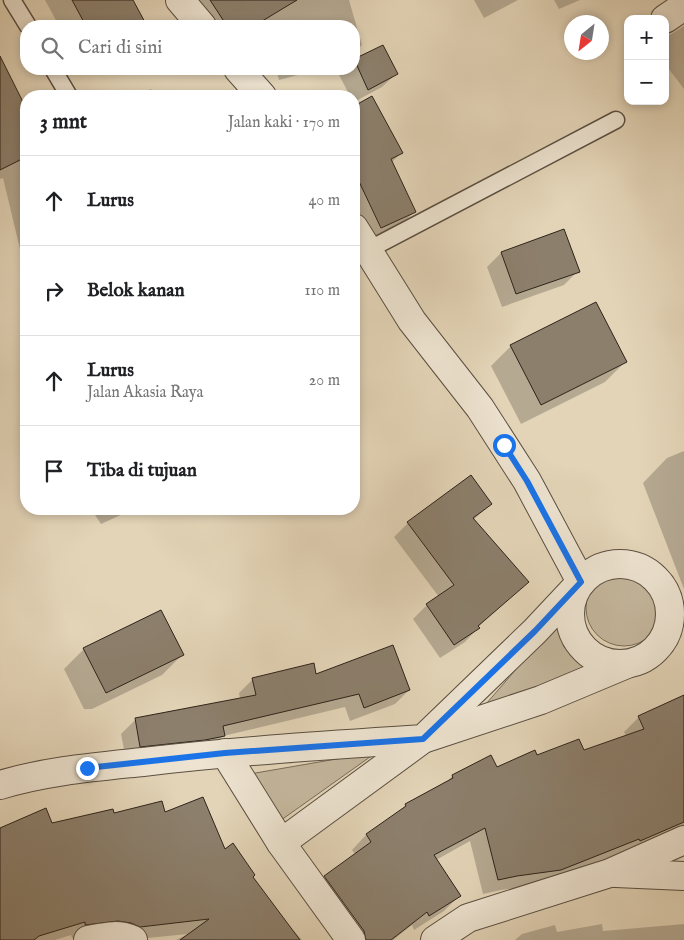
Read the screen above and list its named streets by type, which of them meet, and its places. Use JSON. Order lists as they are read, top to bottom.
{
  "north": "bottom left",
  "page": {
    "map_buttons": ["+", "−"],
    "search": "Cari di sini",
    "heading": ["3 mnt", "Jalan kaki · 170 m"],
    "list": [
      ["Lurus", "40 m"],
      ["Belok kanan", "110 m"],
      ["Lurus", "Jalan Akasia Raya", "20 m"],
      "Tiba di tujuan"
    ]
  }
}
